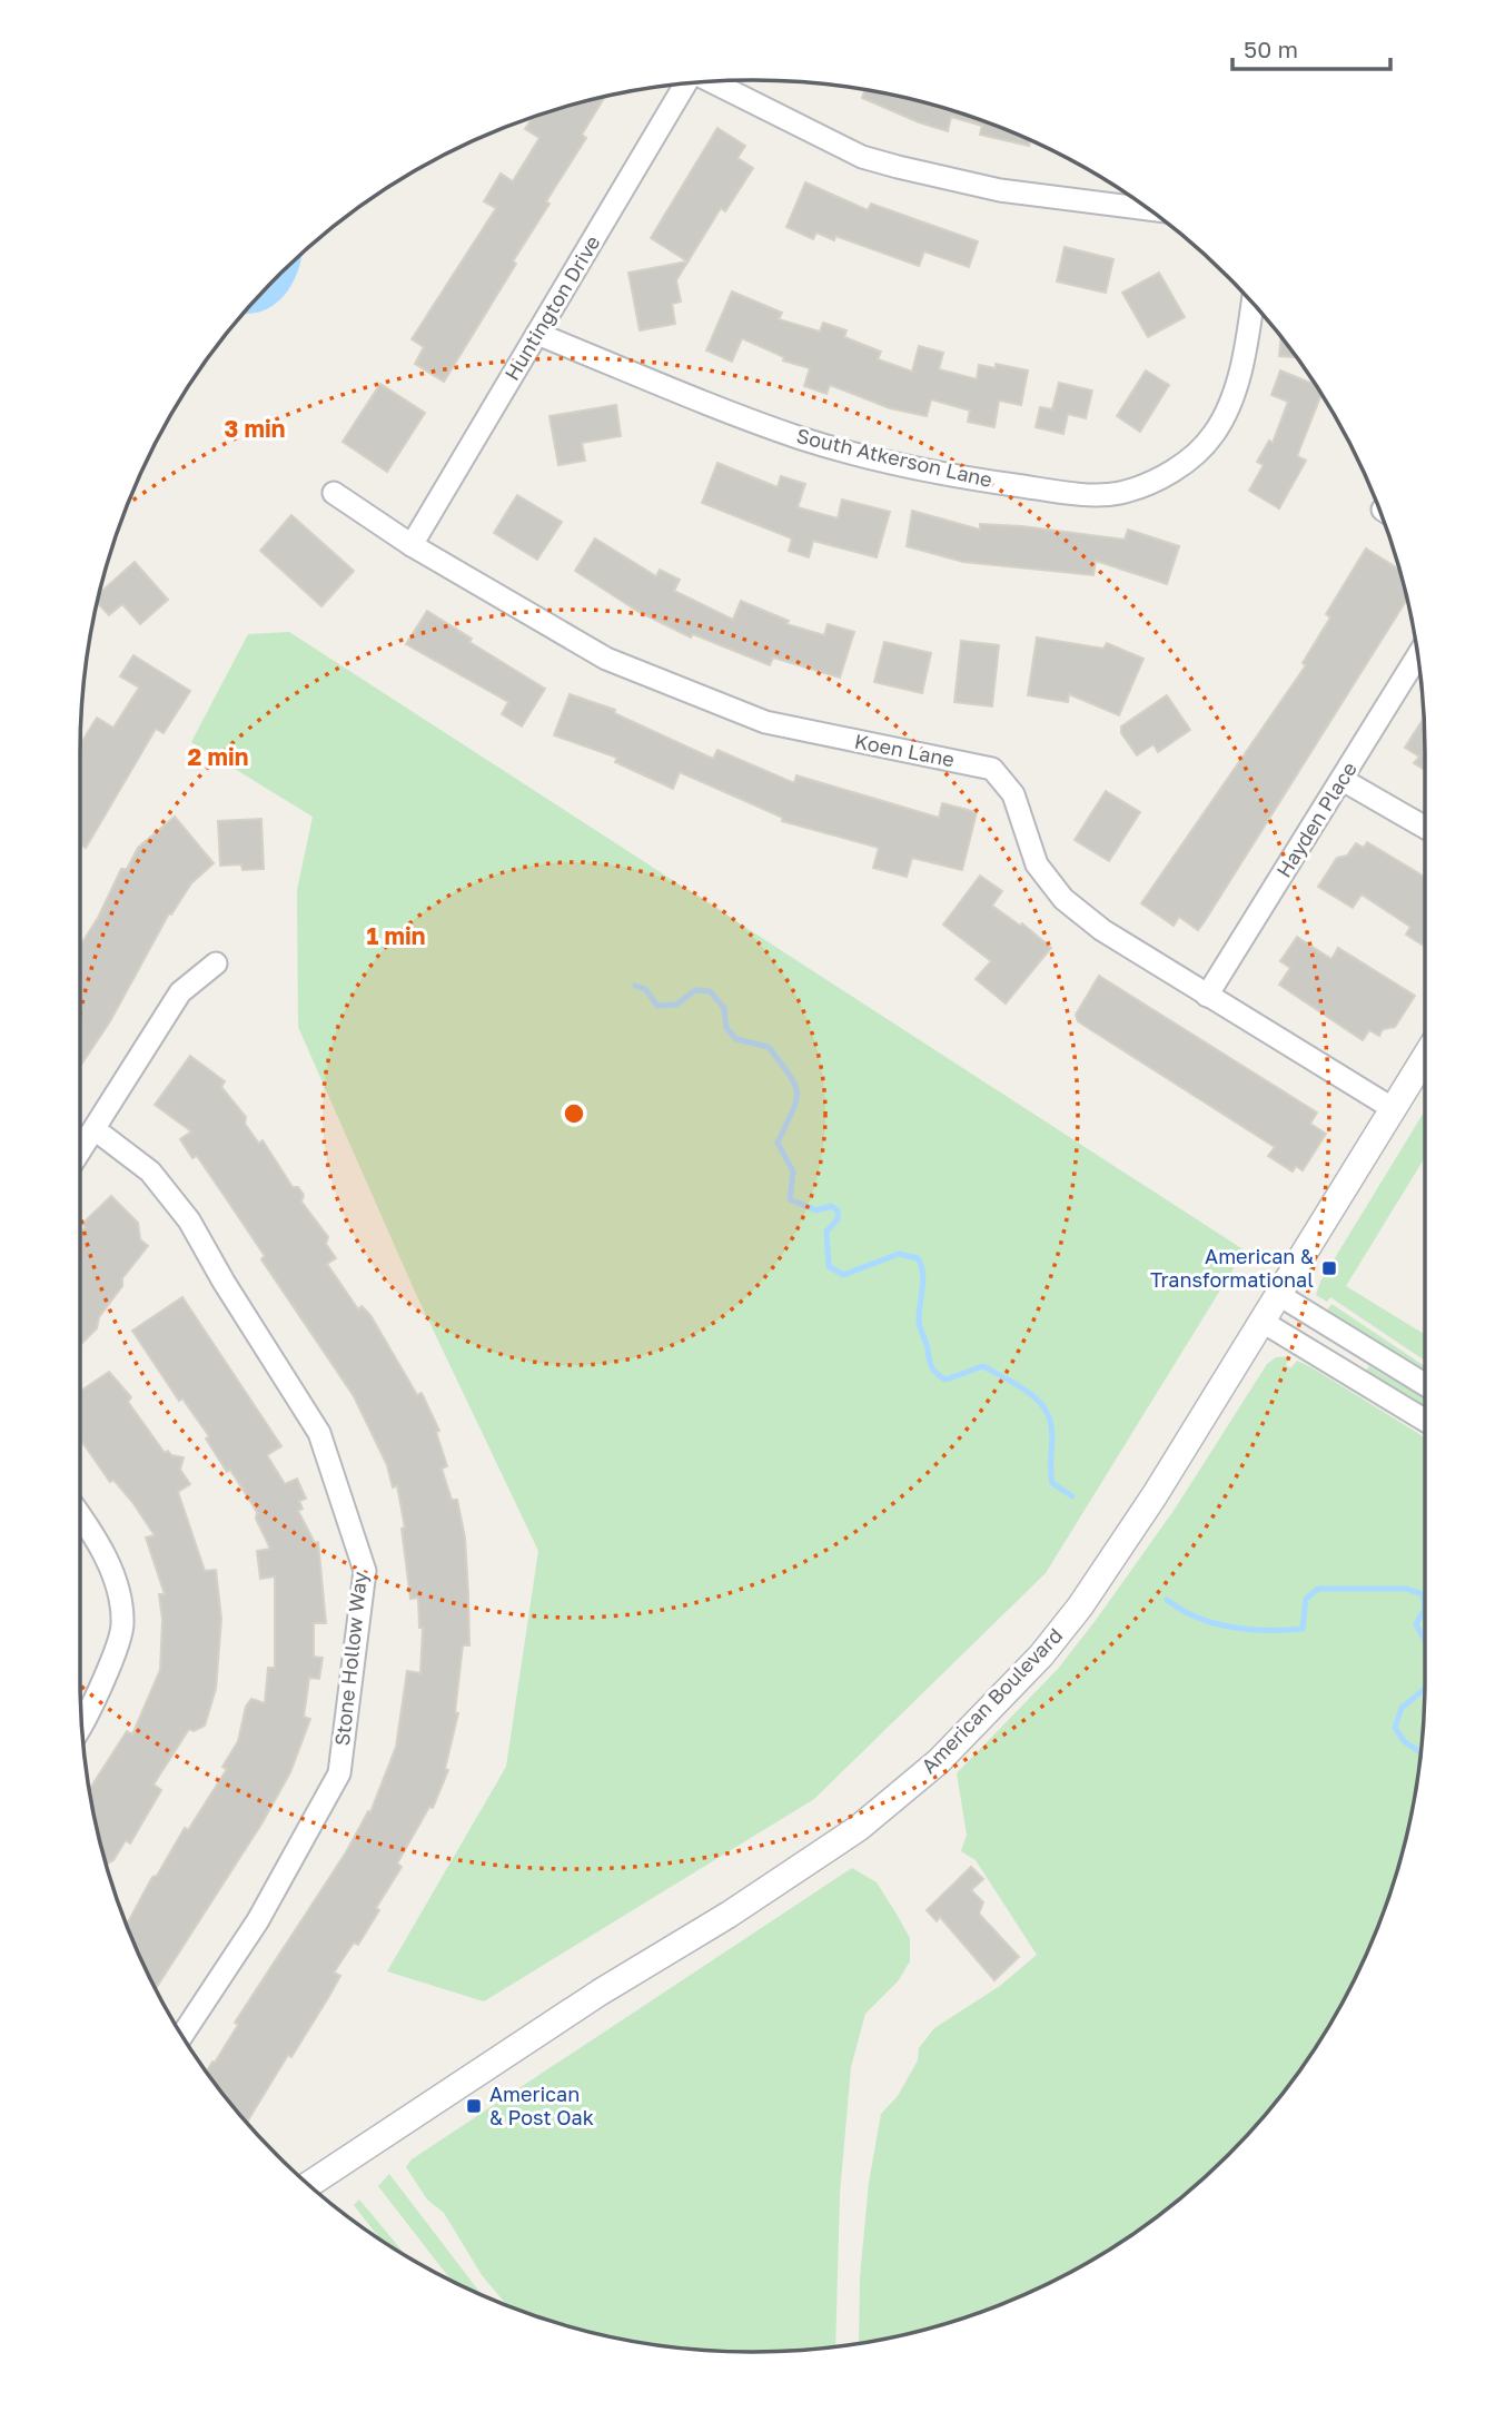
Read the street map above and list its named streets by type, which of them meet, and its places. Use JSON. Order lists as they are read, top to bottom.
{
  "streets": {
    "street": [
      "Huntington Drive",
      "South Atkerson Lane",
      "Koen Lane",
      "Hayden Place",
      "Stone Hollow Way",
      "American Boulevard"
    ]
  },
  "crossings": [
    ["Huntington Drive", "South Atkerson Lane"],
    ["Huntington Drive", "Koen Lane"],
    ["Koen Lane", "Hayden Place"],
    ["Koen Lane", "American Boulevard"]
  ],
  "places": {
    "transit": ["American & Transformational", "American & Post Oak"]
  },
  "scale_bar": "50 m",
  "rings": ["3 min", "2 min", "1 min"]
}
